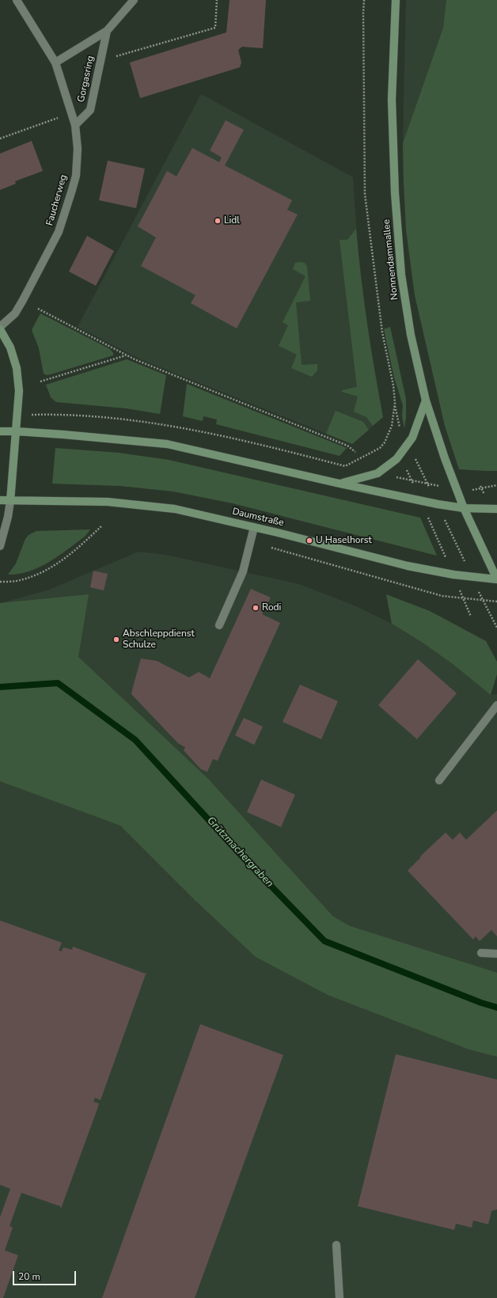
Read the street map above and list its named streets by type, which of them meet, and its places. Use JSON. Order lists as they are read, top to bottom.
{
  "streets": {
    "main road": ["Nonnendammallee", "Daumstraße"],
    "street": ["Gorgasring", "Faucherweg"]
  },
  "crossings": [
    ["Gorgasring", "Faucherweg"],
    ["Nonnendammallee", "Daumstraße"]
  ],
  "water": ["Grützmachergraben"],
  "places": [
    "Lidl",
    "U Haselhorst",
    "Rodi",
    "Abschleppdienst Schulze"
  ],
  "scale_bar": "20 m"
}
